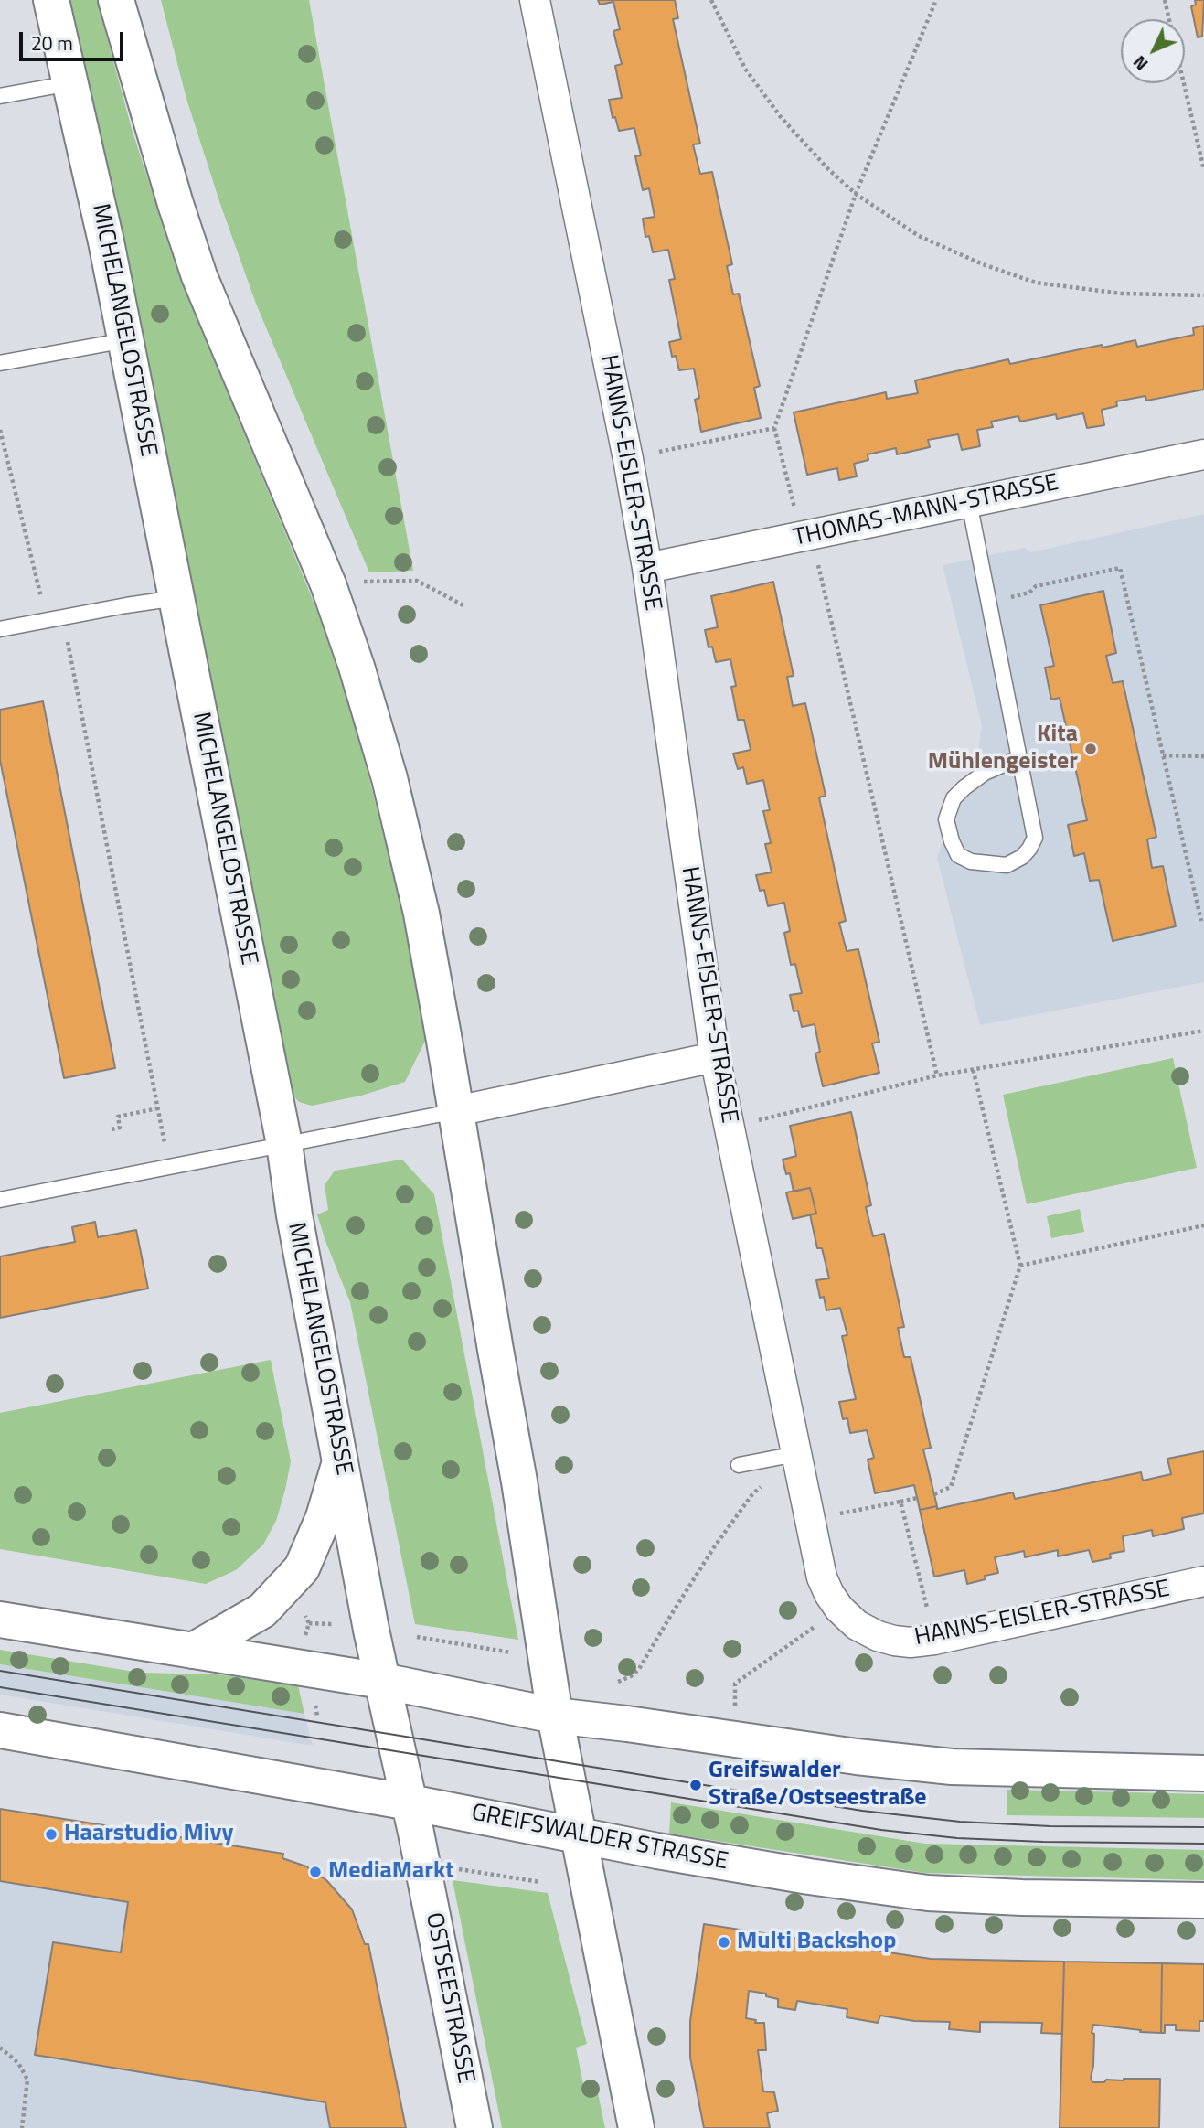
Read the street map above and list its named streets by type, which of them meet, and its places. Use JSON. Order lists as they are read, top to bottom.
{
  "streets": {
    "main road": ["MICHELANGELOSTRASSE", "GREIFSWALDER STRASSE", "OSTSEESTRASSE"],
    "street": ["HANNS-EISLER-STRASSE", "THOMAS-MANN-STRASSE"]
  },
  "crossings": [
    ["MICHELANGELOSTRASSE", "OSTSEESTRASSE"],
    ["HANNS-EISLER-STRASSE", "THOMAS-MANN-STRASSE"],
    ["GREIFSWALDER STRASSE", "OSTSEESTRASSE"]
  ],
  "places": [
    "Kita Mühlengeister",
    "Greifswalder Straße/Ostseestraße",
    "Haarstudio Mivy",
    "MediaMarkt",
    "Multi Backshop"
  ],
  "scale_bar": "20 m",
  "north": "bottom left"
}
